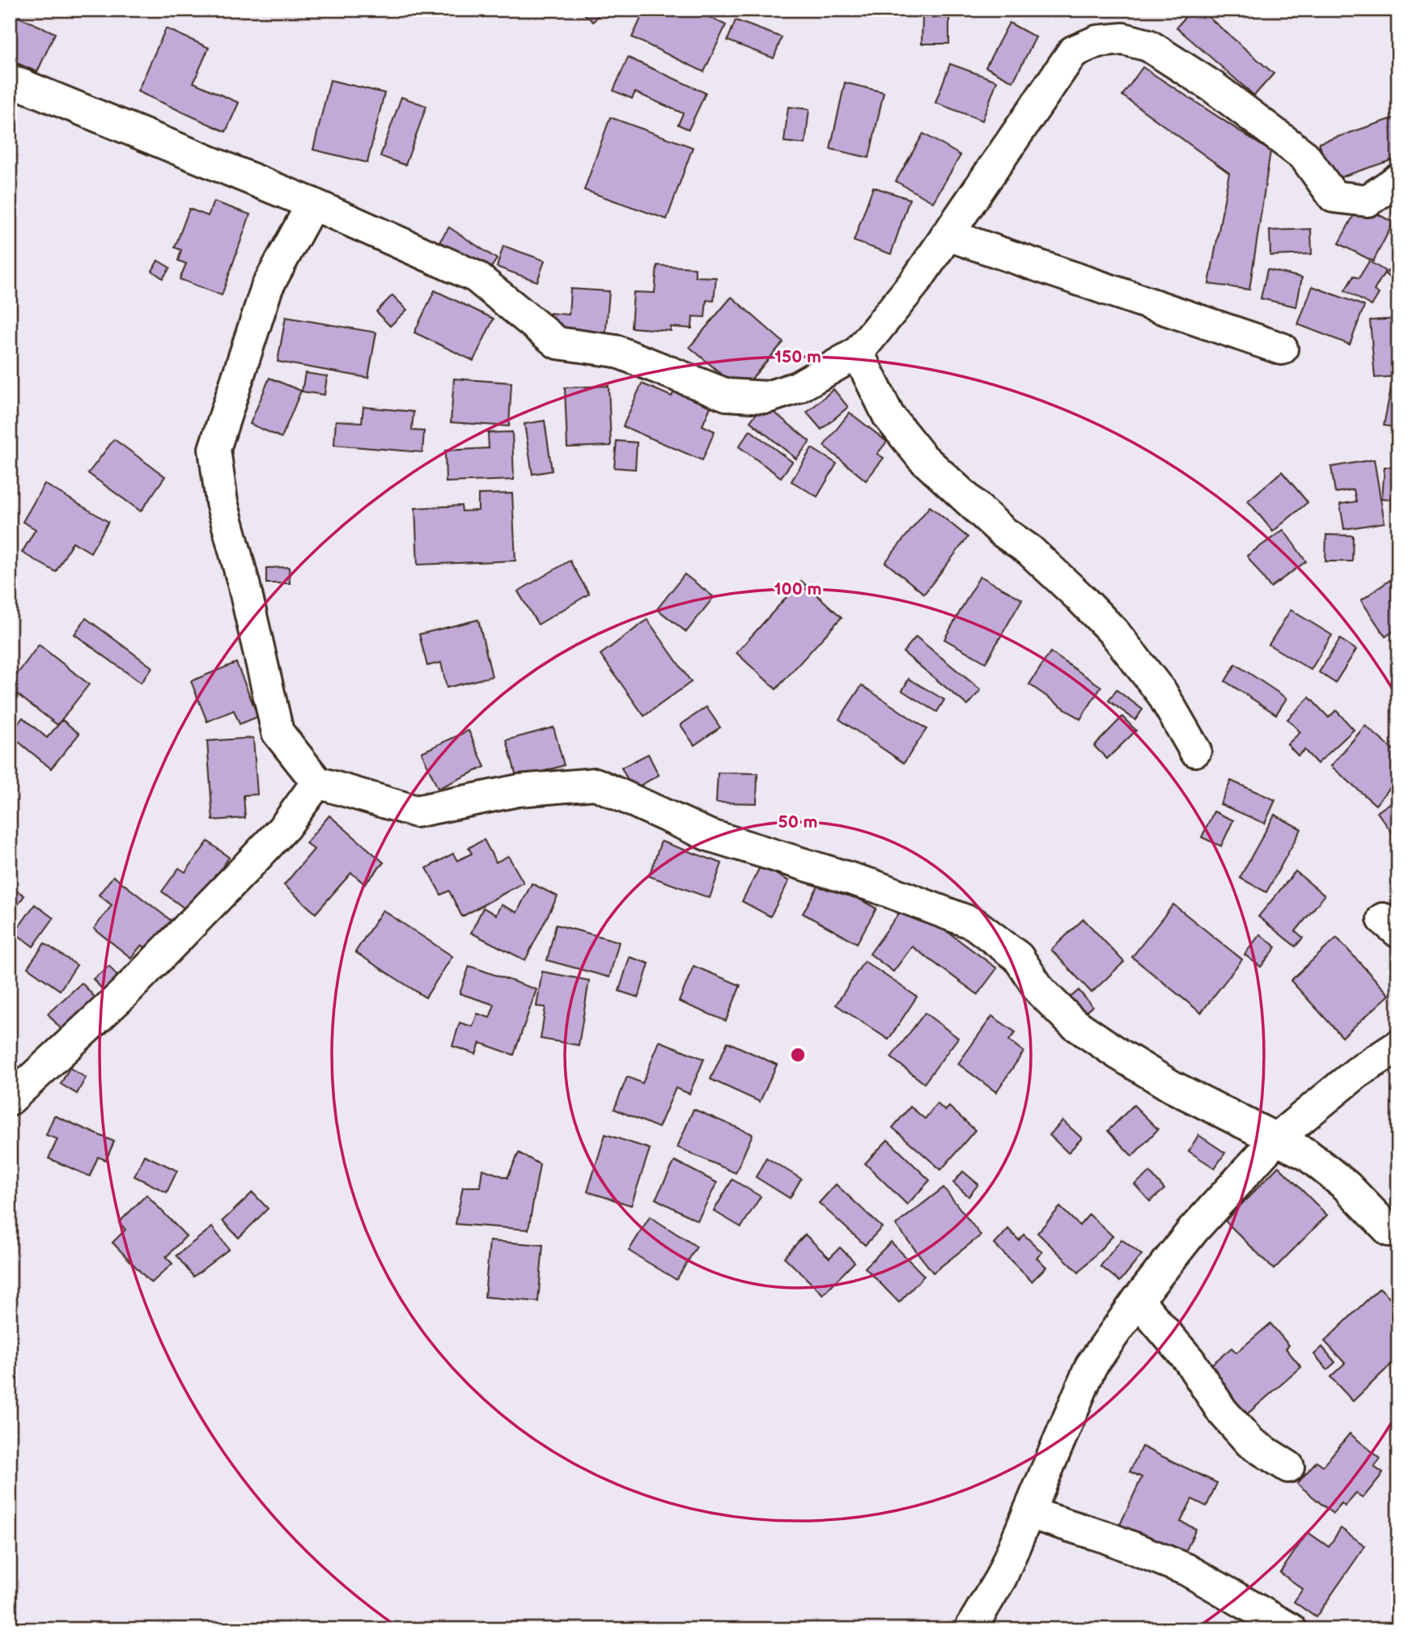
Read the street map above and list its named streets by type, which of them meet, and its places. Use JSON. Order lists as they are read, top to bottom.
{
  "rings": ["150 m", "100 m", "50 m"]
}
